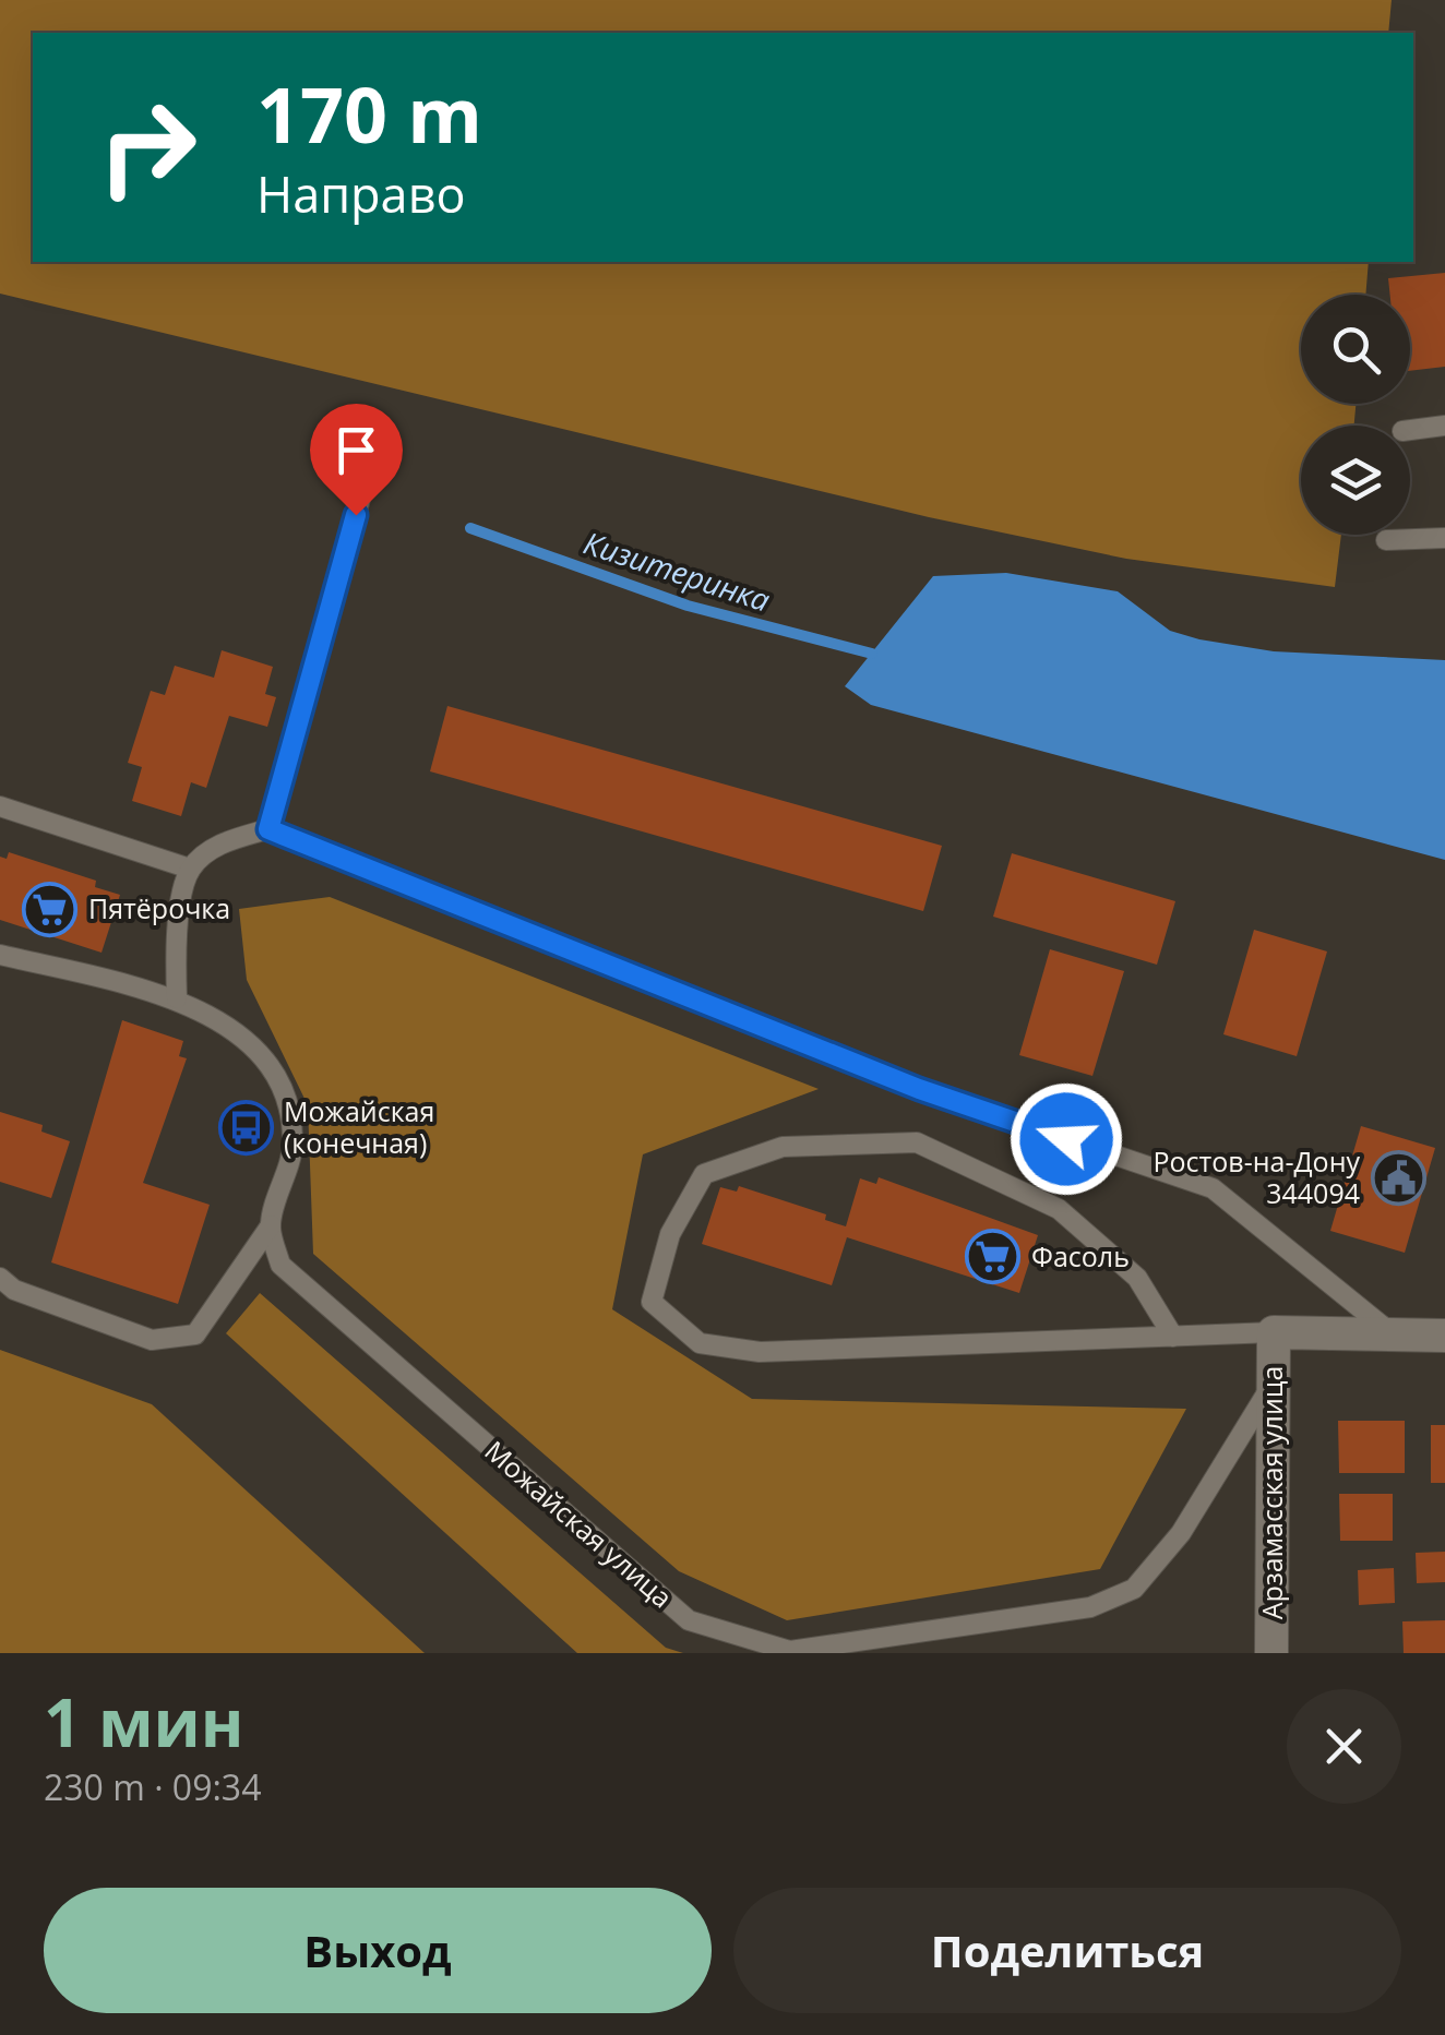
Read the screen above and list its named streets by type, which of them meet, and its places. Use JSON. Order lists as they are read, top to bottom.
{
  "streets": {
    "street": ["Арзамасская улица"],
    "lane": ["Можайская улица"]
  },
  "crossings": [
    ["Арзамасская улица", "Можайская улица"]
  ],
  "water": ["Кизитеринка"],
  "places": {
    "supermarket": ["Пятёрочка", "Фасоль"],
    "bus stop": ["Можайская (конечная)"],
    "public building": ["Ростов-на-Дону 344094"]
  },
  "page": {
    "turn": ["170 m", "Направо"],
    "heading": ["1 мин", "230 m · 09:34"],
    "buttons": ["Выход", "Поделиться"]
  }
}
